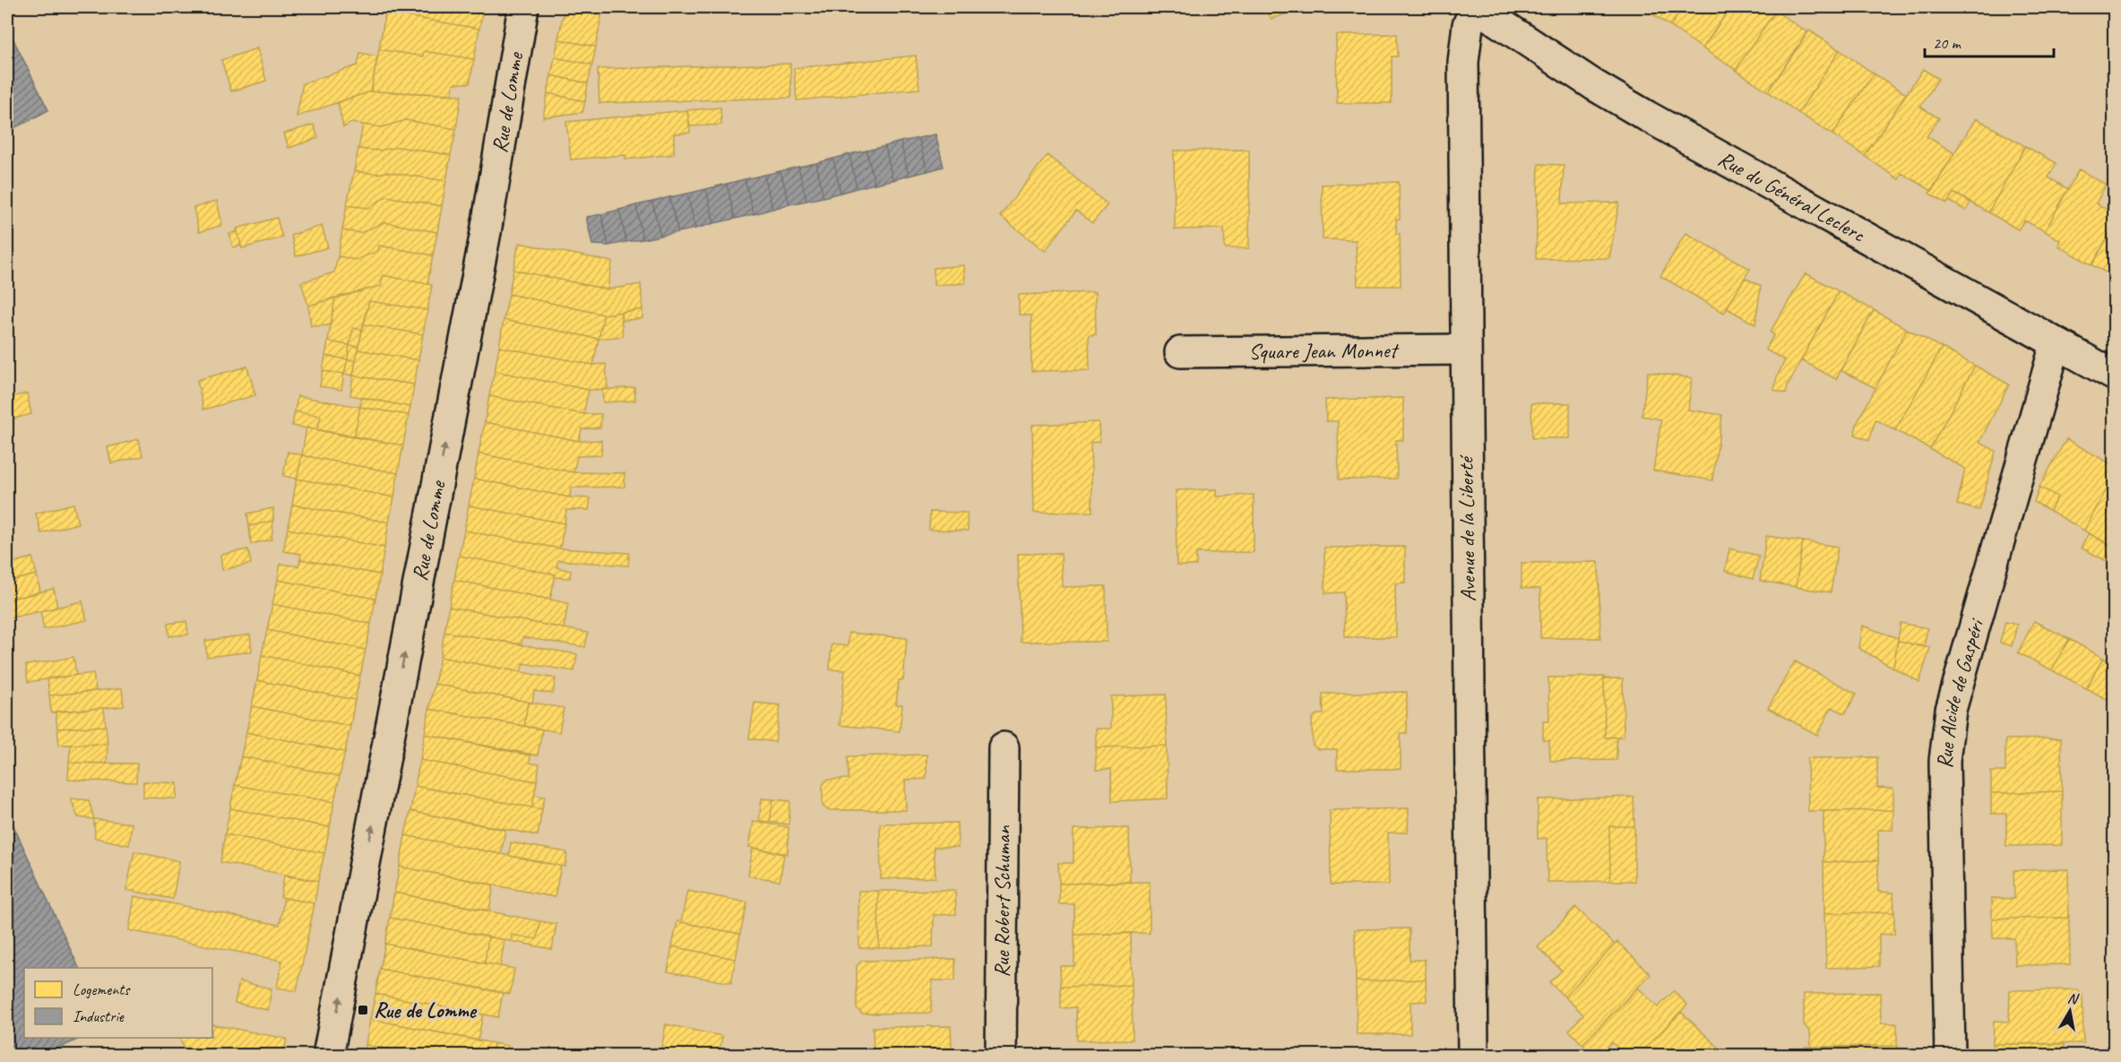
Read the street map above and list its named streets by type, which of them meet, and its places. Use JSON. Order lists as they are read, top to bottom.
{
  "streets": {
    "street": [
      "Rue de Lomme",
      "Rue du Général Leclerc",
      "Square Jean Monnet",
      "Avenue de la Liberté",
      "Rue Alcide de Gaspéri",
      "Rue Robert Schuman"
    ]
  },
  "crossings": [
    ["Rue du Général Leclerc", "Avenue de la Liberté"],
    ["Rue du Général Leclerc", "Rue Alcide de Gaspéri"],
    ["Square Jean Monnet", "Avenue de la Liberté"]
  ],
  "one_way": ["Rue de Lomme"],
  "places": {
    "transit": ["Rue de Lomme"]
  },
  "legend": ["Logements", "Industrie"],
  "scale_bar": "20 m",
  "north": "top"
}
